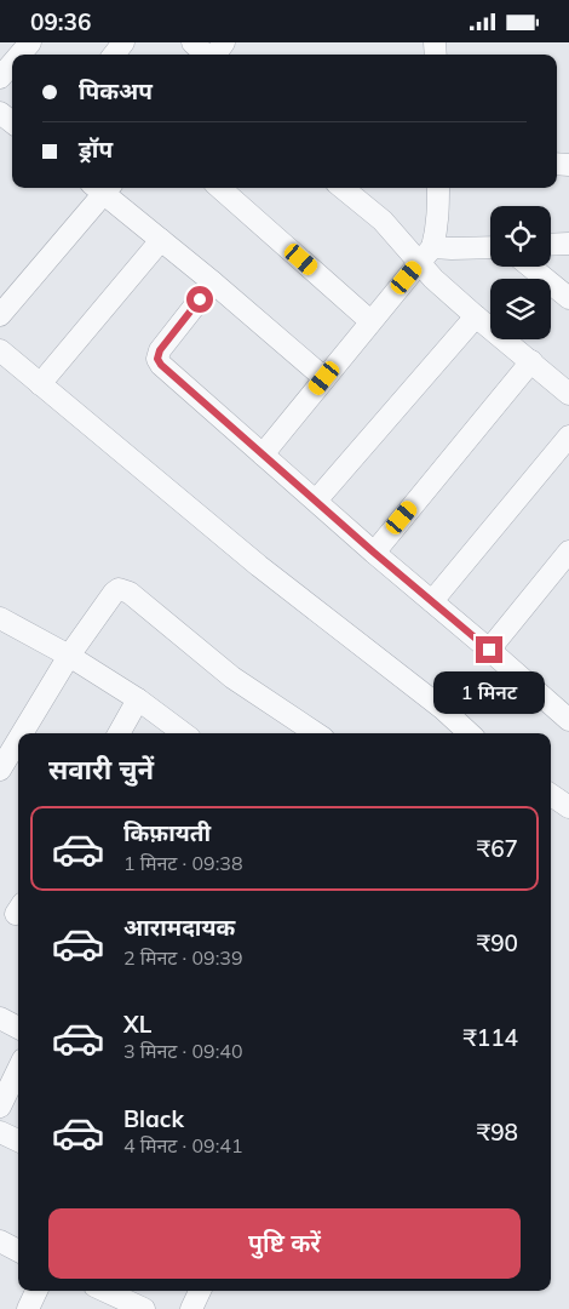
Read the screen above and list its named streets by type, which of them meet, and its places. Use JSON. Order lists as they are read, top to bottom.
{
  "page": {
    "status": "09:36",
    "banner": ["पिकअप", "ड्रॉप"],
    "bubble": "1 मिनट",
    "heading": "सवारी चुनें",
    "list": [
      {
        "name": "किफ़ायती",
        "note": "1 मिनट · 09:38",
        "value": "₹67"
      },
      {
        "name": "आरामदायक",
        "note": "2 मिनट · 09:39",
        "value": "₹90"
      },
      {
        "name": "XL",
        "note": "3 मिनट · 09:40",
        "value": "₹114"
      },
      {
        "name": "Black",
        "note": "4 मिनट · 09:41",
        "value": "₹98"
      }
    ],
    "buttons": "पुष्टि करें"
  }
}
